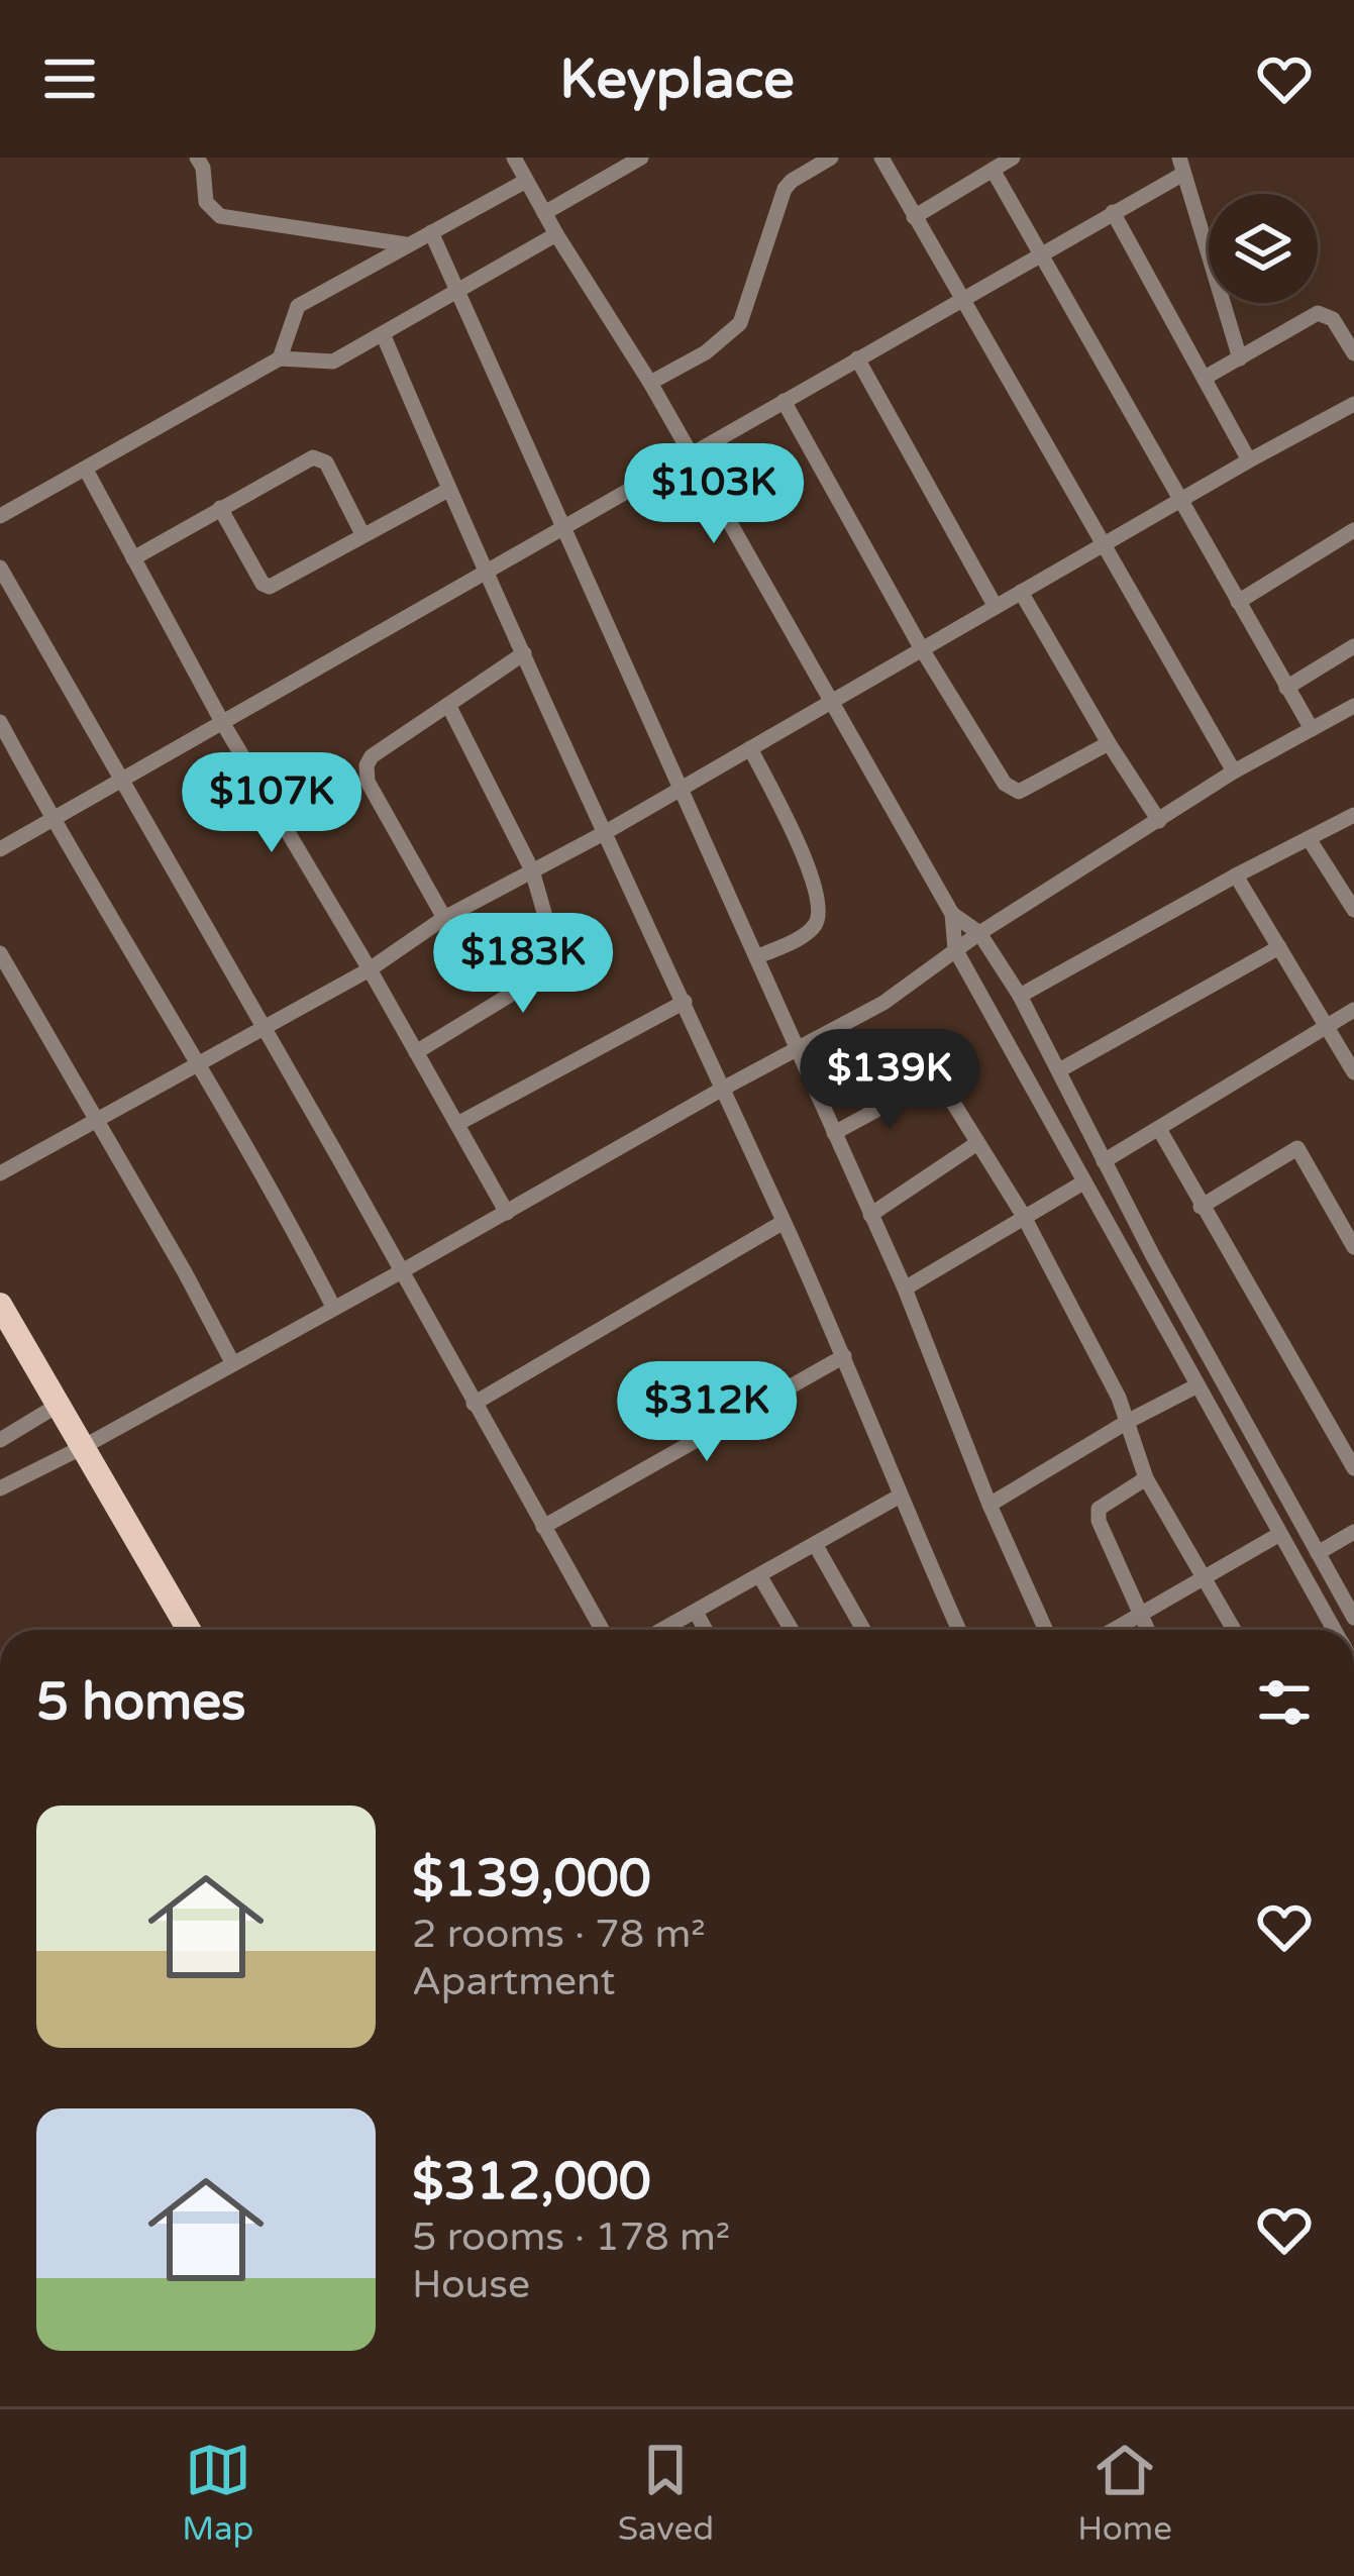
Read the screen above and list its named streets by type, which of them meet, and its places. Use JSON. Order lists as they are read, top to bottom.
{
  "page": {
    "header": "Keyplace",
    "price": [
      "$103K",
      "$107K",
      "$183K",
      "$139K",
      "$312K"
    ],
    "heading": "5 homes",
    "list": [
      {
        "name": "$139,000",
        "note": "2 rooms · 78 m² · Apartment"
      },
      {
        "name": "$312,000",
        "note": "5 rooms · 178 m² · House"
      }
    ],
    "tabs": ["Map", "Saved", "Home"]
  }
}
